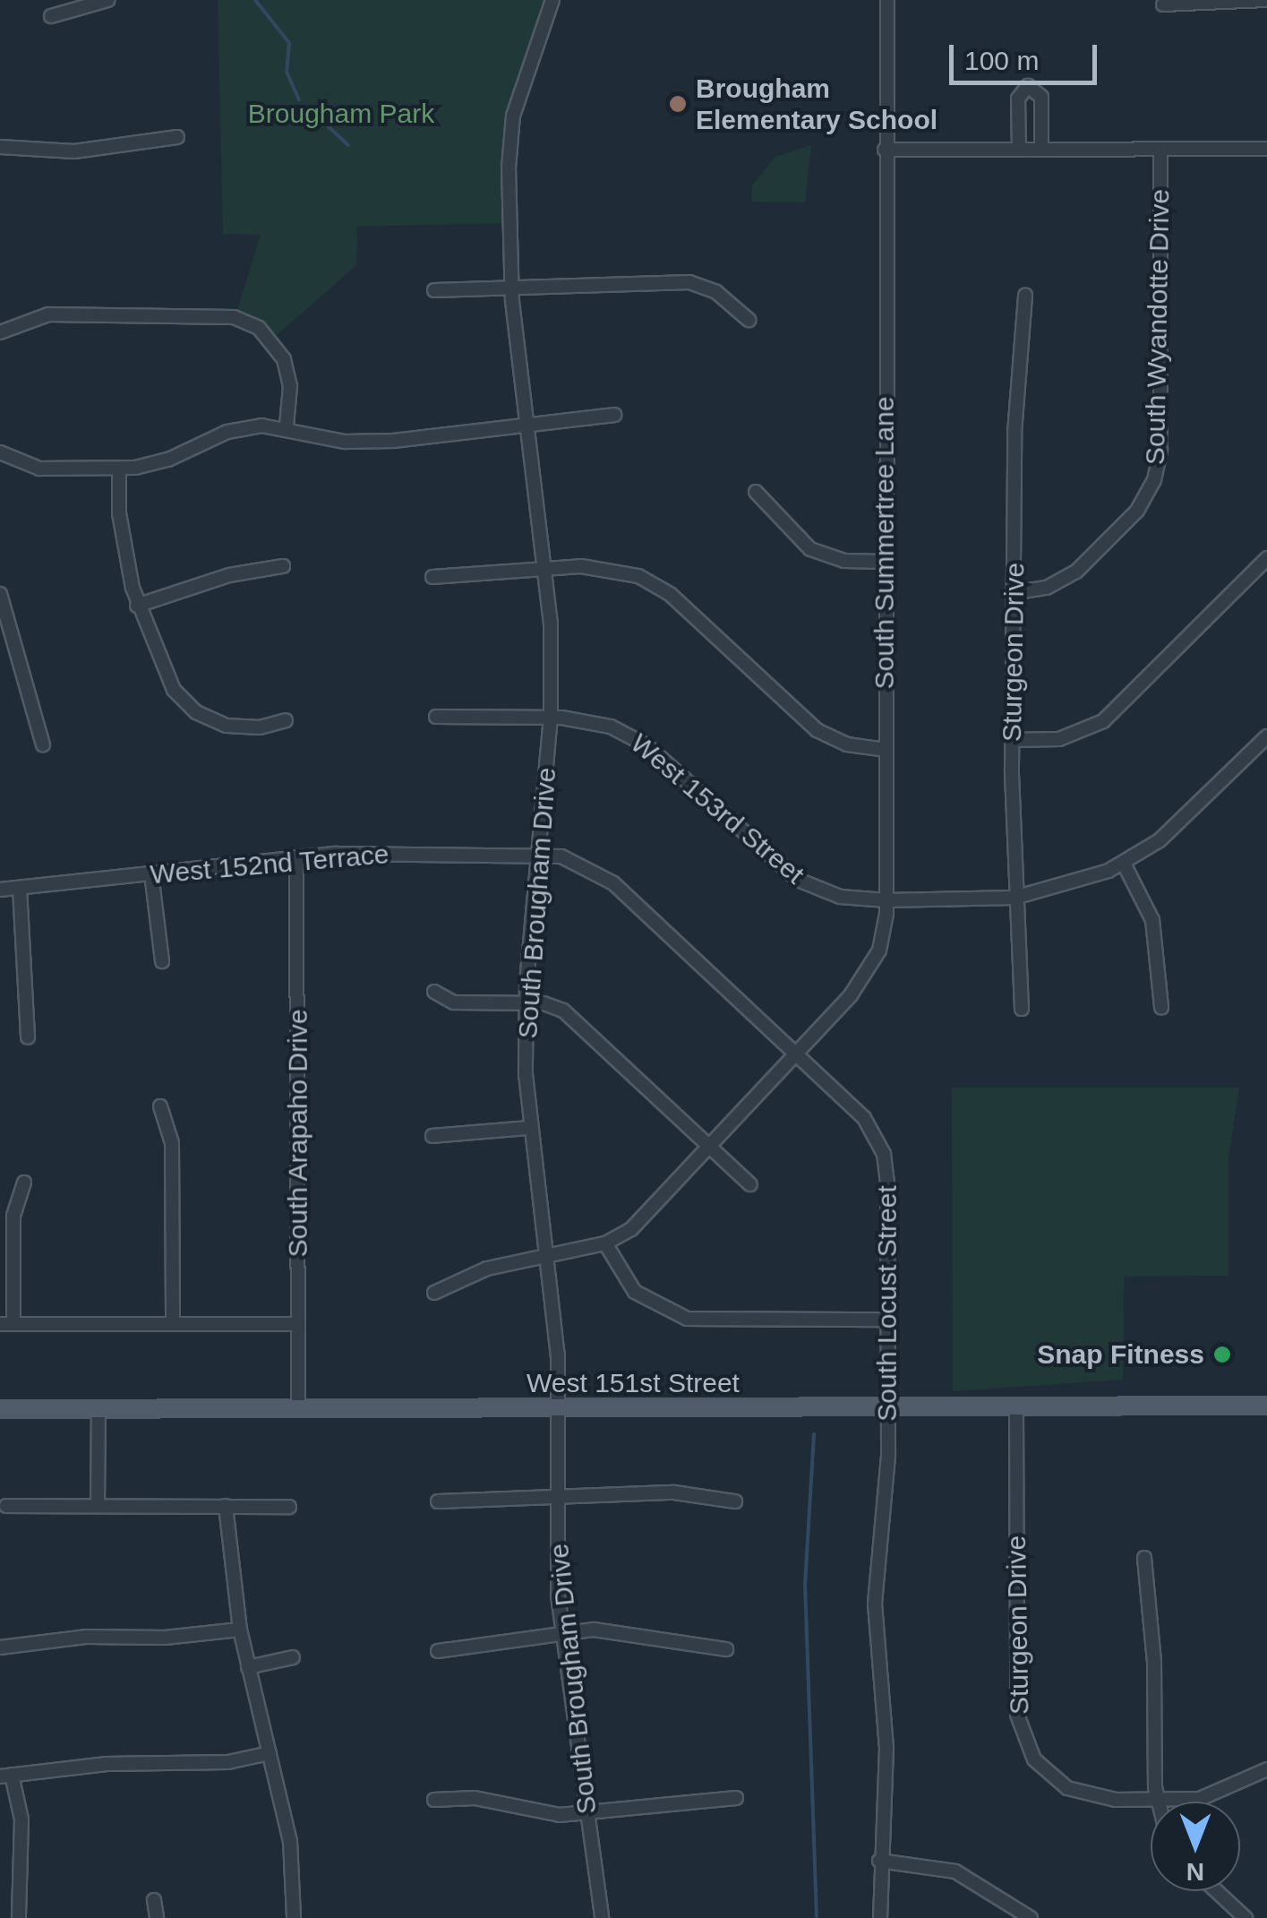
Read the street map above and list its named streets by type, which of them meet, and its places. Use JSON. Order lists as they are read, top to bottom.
{
  "streets": {
    "main road": ["West 151st Street"],
    "street": [
      "South Wyandotte Drive",
      "South Summertree Lane",
      "Sturgeon Drive",
      "West 153rd Street",
      "West 152nd Terrace",
      "South Brougham Drive",
      "South Arapaho Drive",
      "South Locust Street"
    ]
  },
  "crossings": [
    ["South Wyandotte Drive", "Sturgeon Drive"],
    ["South Summertree Lane", "West 153rd Street"],
    ["South Summertree Lane", "South Locust Street"],
    ["Sturgeon Drive", "West 153rd Street"],
    ["Sturgeon Drive", "West 151st Street"],
    ["West 153rd Street", "South Brougham Drive"],
    ["West 152nd Terrace", "South Brougham Drive"],
    ["West 152nd Terrace", "South Arapaho Drive"],
    ["West 152nd Terrace", "South Locust Street"],
    ["South Brougham Drive", "South Locust Street"],
    ["South Brougham Drive", "West 151st Street"],
    ["South Arapaho Drive", "West 151st Street"],
    ["South Locust Street", "West 151st Street"]
  ],
  "parks": ["Brougham Park"],
  "places": ["Brougham Elementary School", "Snap Fitness"],
  "scale_bar": "100 m",
  "north": "bottom"
}
